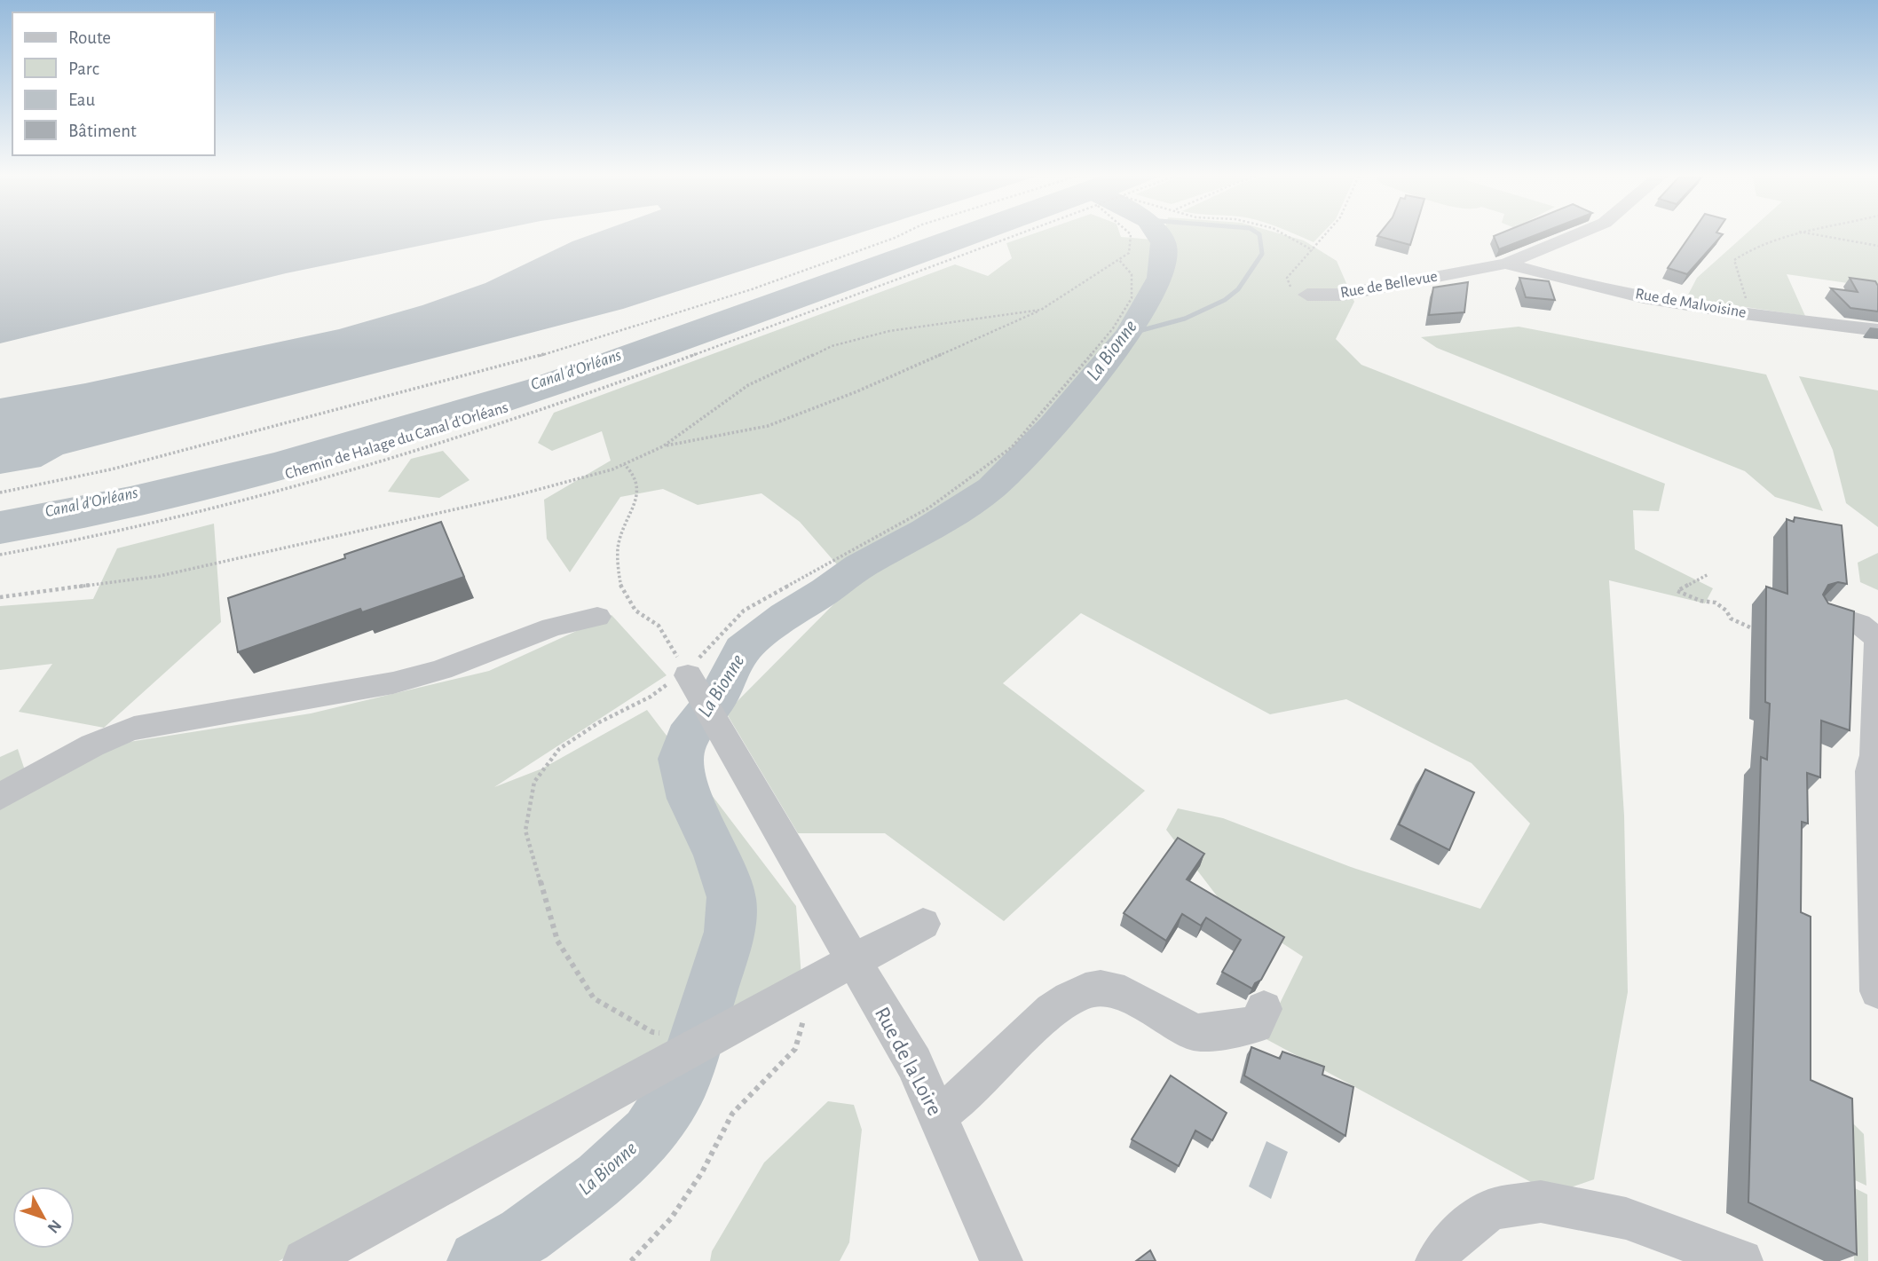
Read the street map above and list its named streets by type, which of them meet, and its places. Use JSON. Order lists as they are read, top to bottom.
{
  "streets": {
    "street": ["Rue de Bellevue", "Rue de Malvoisine", "Rue de la Loire"],
    "path": ["Chemin de Halage du Canal d'Orléans"]
  },
  "crossings": [
    ["Rue de Bellevue", "Rue de Malvoisine"]
  ],
  "water": ["La Bionne", "Canal d'Orléans"],
  "legend": [
    "Route",
    "Parc",
    "Eau",
    "Bâtiment"
  ],
  "north": "bottom right"
}
